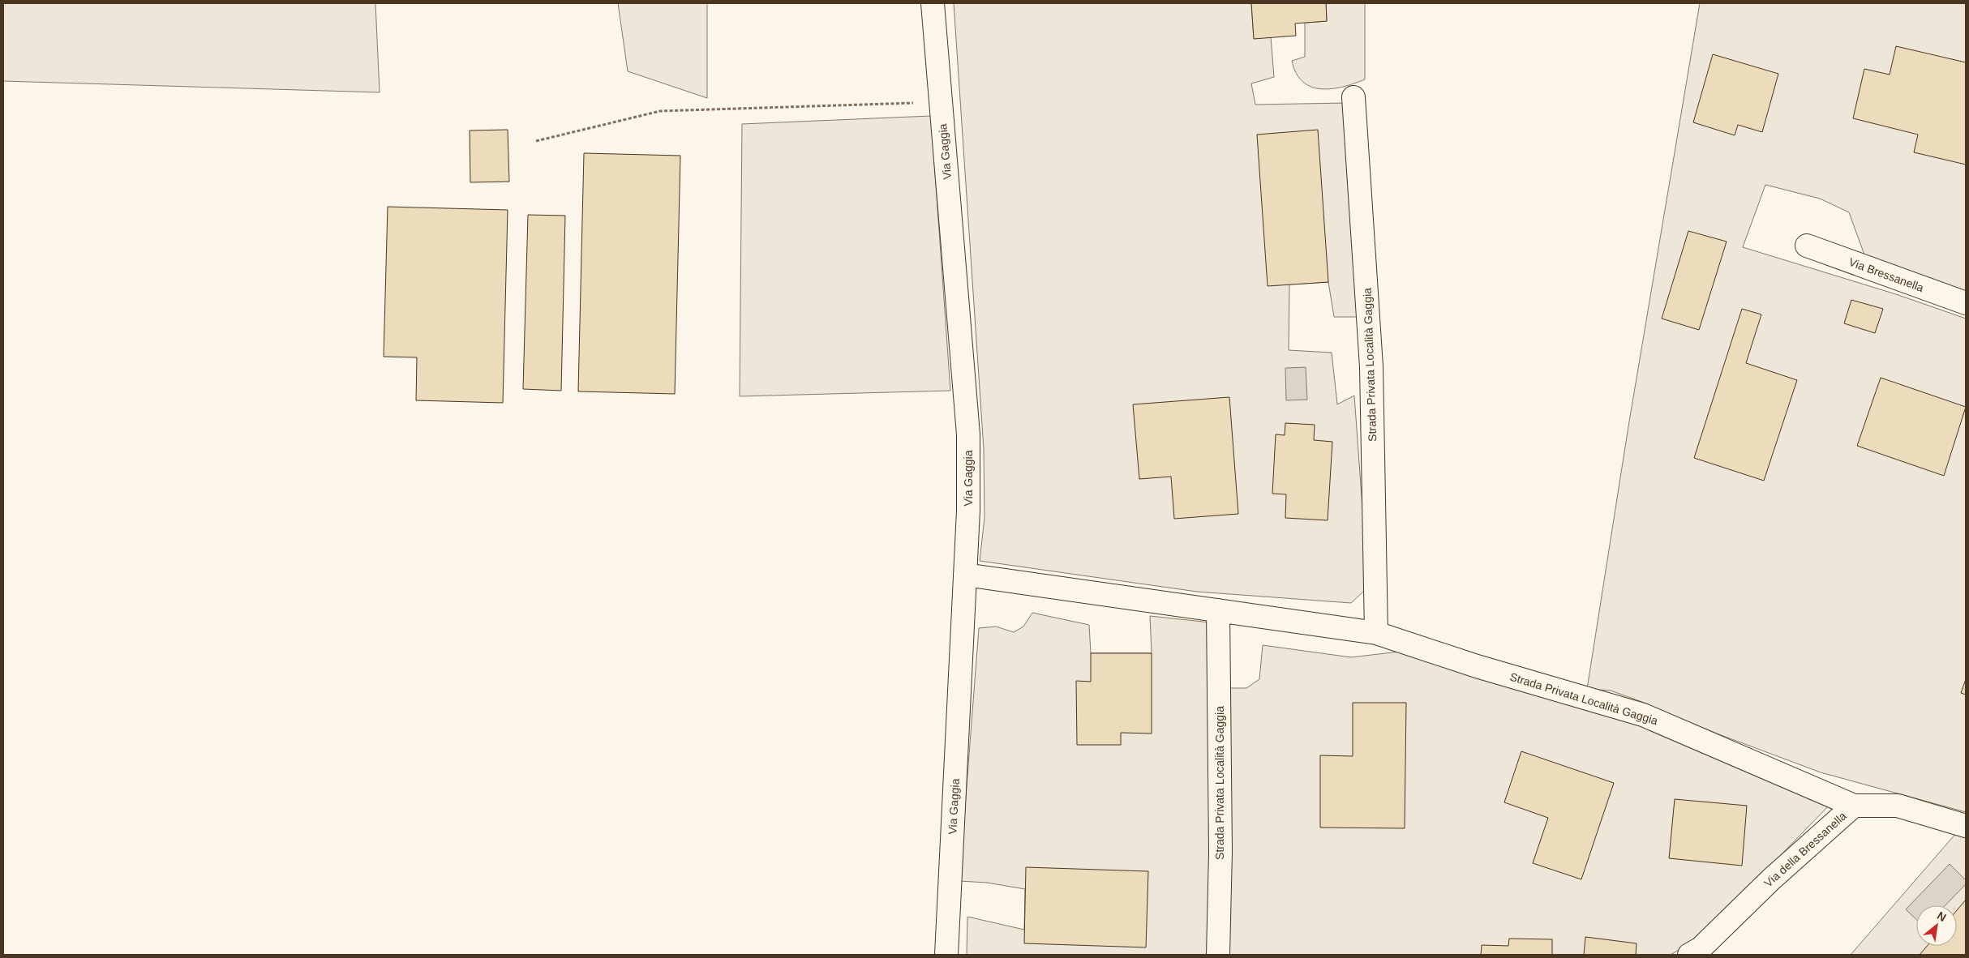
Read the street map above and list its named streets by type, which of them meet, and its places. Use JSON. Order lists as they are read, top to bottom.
{
  "streets": {
    "street": [
      "Via Gaggia",
      "Via Bressanella",
      "Strada Privata Località Gaggia",
      "Via della Bressanella"
    ]
  },
  "crossings": [
    ["Via Gaggia", "Strada Privata Località Gaggia"],
    ["Strada Privata Località Gaggia", "Via della Bressanella"]
  ],
  "north": "top right"
}
